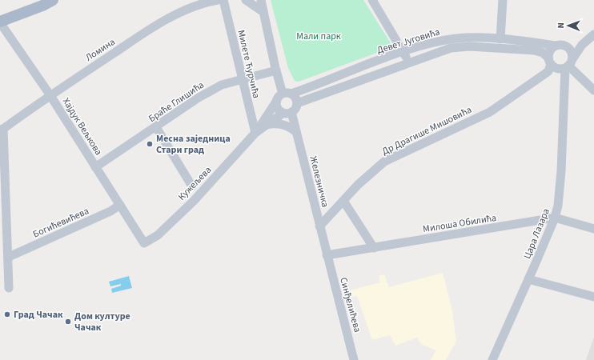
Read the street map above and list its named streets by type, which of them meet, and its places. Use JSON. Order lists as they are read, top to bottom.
{
  "streets": {
    "street": [
      "Девет Југовића",
      "Ломина",
      "Милете Ћурчића",
      "Браће Глишића",
      "Хајдук Вељкова",
      "Др Драгише Мишовића",
      "Железничка",
      "Кужељева",
      "Богићевићева",
      "Милоша Обилића",
      "Цара Лазара",
      "Синђелићева"
    ]
  },
  "crossings": [
    ["Девет Југовића", "Др Драгише Мишовића"],
    ["Девет Југовића", "Железничка"],
    ["Девет Југовића", "Кужељева"],
    ["Девет Југовића", "Цара Лазара"],
    ["Ломина", "Хајдук Вељкова"],
    ["Милете Ћурчића", "Браће Глишића"],
    ["Милете Ћурчића", "Кужељева"],
    ["Браће Глишића", "Хајдук Вељкова"],
    ["Хајдук Вељкова", "Кужељева"],
    ["Хајдук Вељкова", "Богићевићева"],
    ["Др Драгише Мишовића", "Железничка"],
    ["Др Драгише Мишовића", "Цара Лазара"],
    ["Железничка", "Кужељева"],
    ["Железничка", "Милоша Обилића"],
    ["Железничка", "Синђелићева"],
    ["Милоша Обилића", "Цара Лазара"],
    ["Милоша Обилића", "Синђелићева"]
  ],
  "parks": ["Мали парк"],
  "places": ["Месна заједница Стари град", "Град Чачак", "Дом културе Чачак"],
  "north": "left"
}
